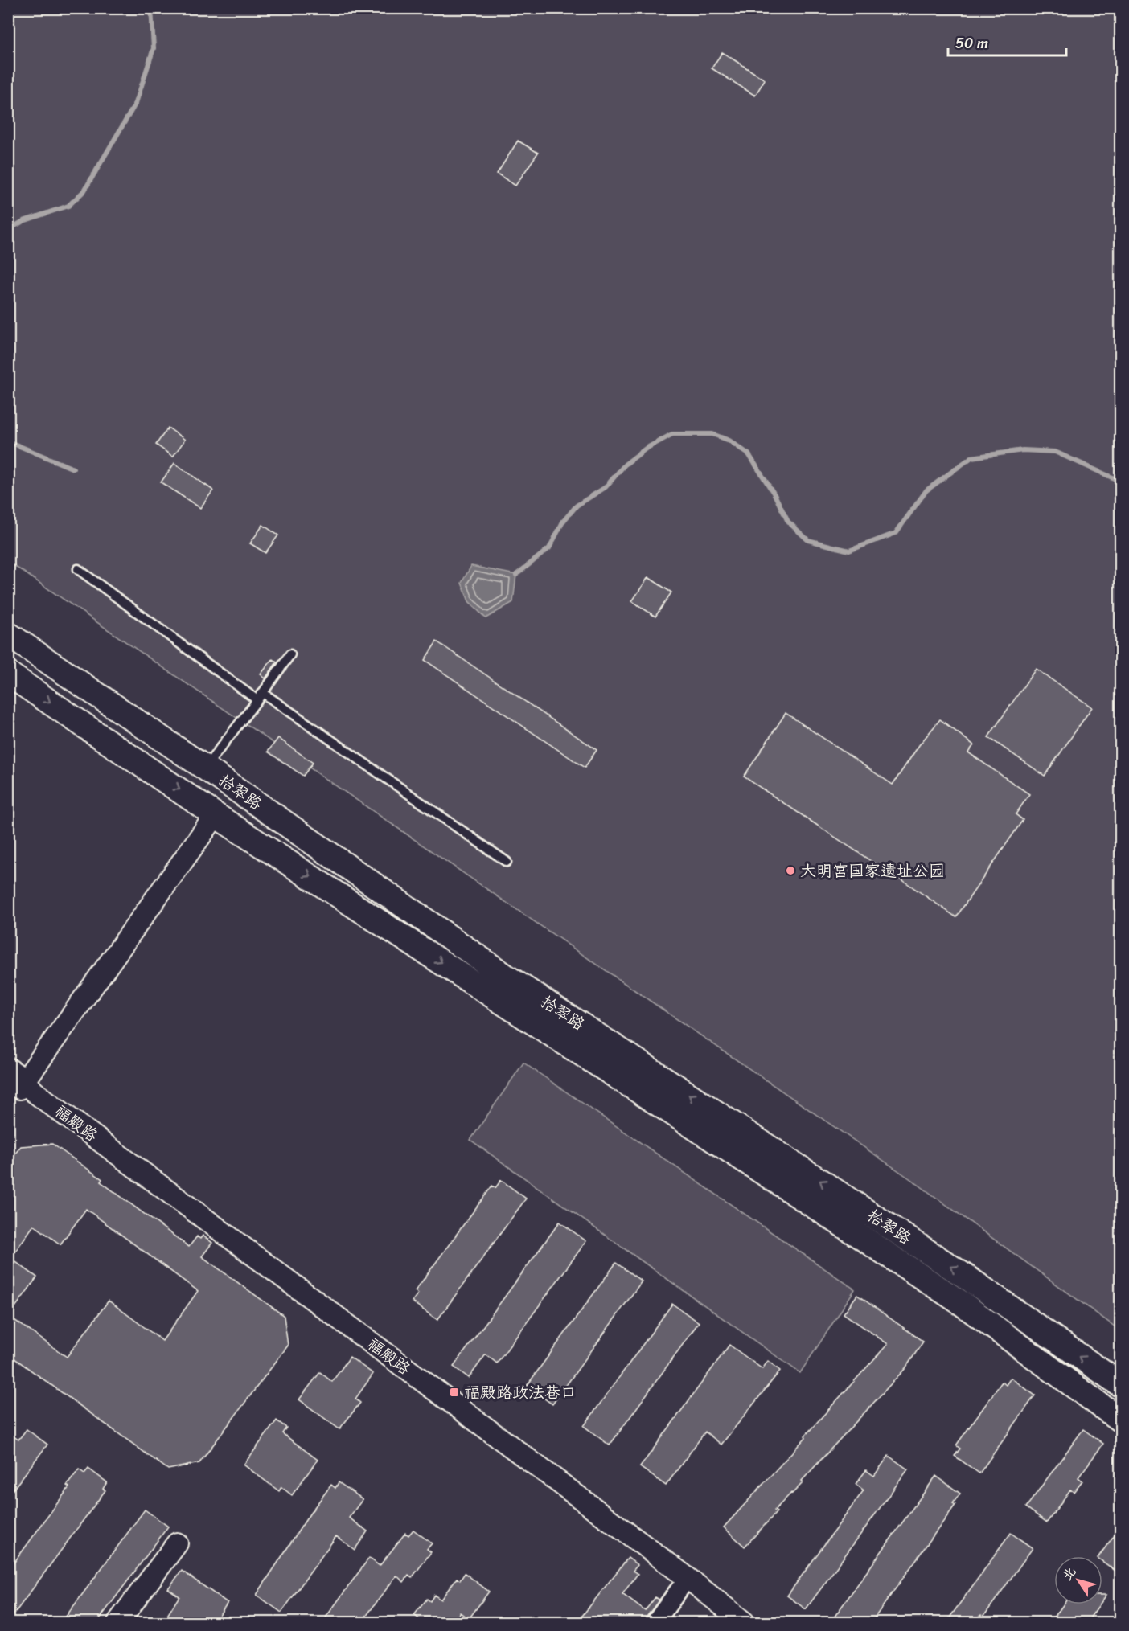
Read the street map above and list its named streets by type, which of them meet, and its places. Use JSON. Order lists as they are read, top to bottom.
{
  "streets": {
    "main road": ["拾翠路"],
    "street": ["福殿路"]
  },
  "places": {
    "other": ["大明宫国家遗址公园"],
    "transit": ["福殿路政法巷口"]
  },
  "scale_bar": "50 m",
  "north": "top left"
}
